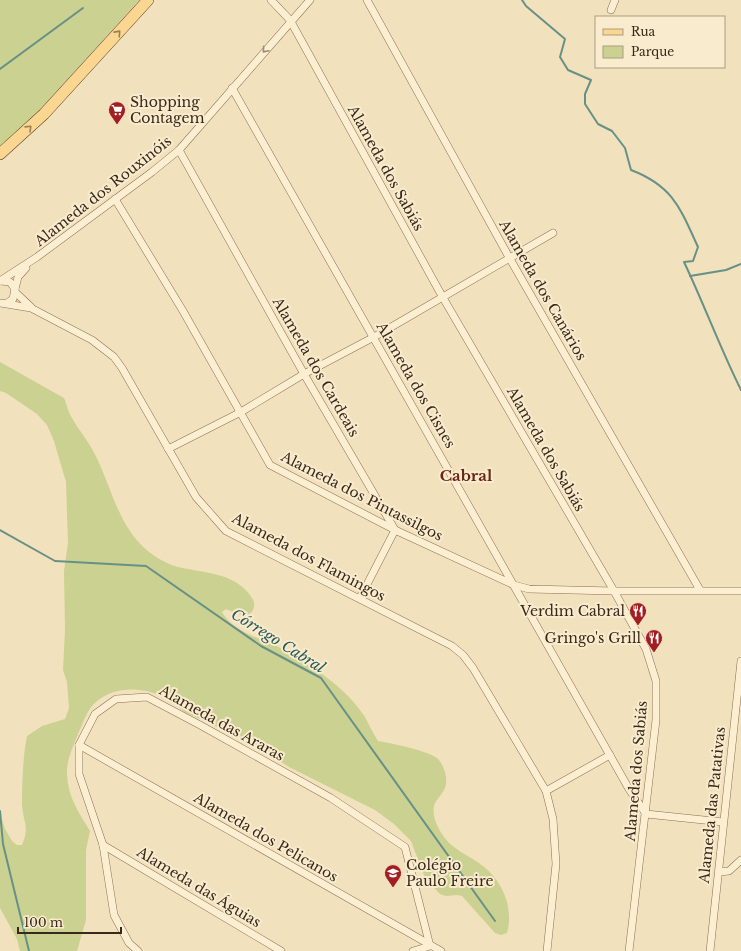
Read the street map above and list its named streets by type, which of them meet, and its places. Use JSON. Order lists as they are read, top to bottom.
{
  "streets": {
    "street": [
      "Alameda dos Sabiás",
      "Alameda dos Rouxinóis",
      "Alameda dos Canários",
      "Alameda dos Cardeais",
      "Alameda dos Cisnes",
      "Alameda dos Pintassilgos",
      "Alameda dos Flamingos",
      "Alameda das Araras",
      "Alameda das Patativas",
      "Alameda dos Pelicanos",
      "Alameda das Águias"
    ]
  },
  "crossings": [
    ["Alameda dos Sabiás", "Alameda dos Rouxinóis"],
    ["Alameda dos Sabiás", "Alameda dos Cisnes"],
    ["Alameda dos Sabiás", "Alameda dos Pintassilgos"],
    ["Alameda dos Rouxinóis", "Alameda dos Cardeais"],
    ["Alameda dos Rouxinóis", "Alameda dos Cisnes"],
    ["Alameda dos Rouxinóis", "Alameda dos Pintassilgos"],
    ["Alameda dos Rouxinóis", "Alameda dos Flamingos"],
    ["Alameda dos Canários", "Alameda dos Pintassilgos"],
    ["Alameda dos Cardeais", "Alameda dos Pintassilgos"],
    ["Alameda dos Cisnes", "Alameda dos Pintassilgos"],
    ["Alameda das Araras", "Alameda dos Pelicanos"],
    ["Alameda das Araras", "Alameda das Águias"]
  ],
  "districts": ["Cabral"],
  "water": ["Córrego Cabral"],
  "places": {
    "supermarket": ["Shopping Contagem"],
    "restaurant": ["Verdim Cabral", "Gringo's Grill"],
    "school or university": ["Colégio Paulo Freire"]
  },
  "legend": ["Rua", "Parque"],
  "scale_bar": "100 m"
}
